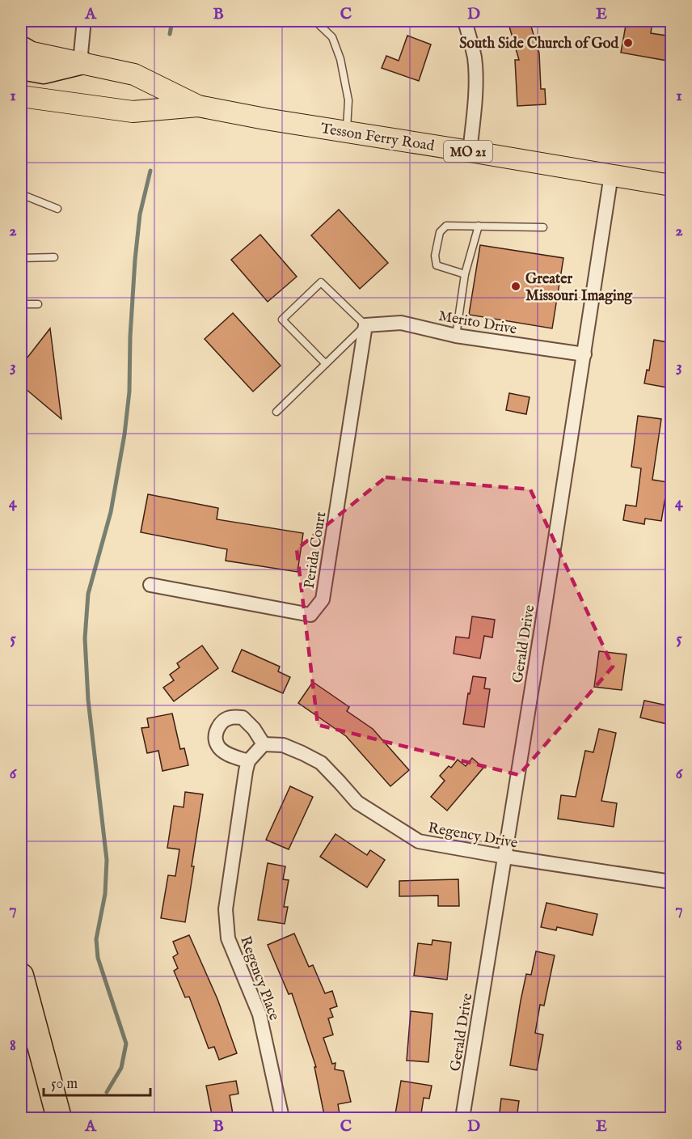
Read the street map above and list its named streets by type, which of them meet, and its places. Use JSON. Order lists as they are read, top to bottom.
{
  "streets": {
    "main road": ["Tesson Ferry Road", "MO 21"],
    "street": [
      "Merito Drive",
      "Perida Court",
      "Gerald Drive",
      "Regency Drive",
      "Regency Place"
    ]
  },
  "crossings": [
    ["Tesson Ferry Road", "Gerald Drive"],
    ["Merito Drive", "Perida Court"],
    ["Merito Drive", "Gerald Drive"],
    ["Gerald Drive", "Regency Drive"],
    ["Regency Drive", "Regency Place"]
  ],
  "places": ["South Side Church of God", "Greater Missouri Imaging"],
  "scale_bar": "50 m",
  "grid": {
    "columns": [
      "A",
      "B",
      "C",
      "D",
      "E"
    ],
    "rows": [
      "1",
      "2",
      "3",
      "4",
      "5",
      "6",
      "7",
      "8"
    ]
  }
}
